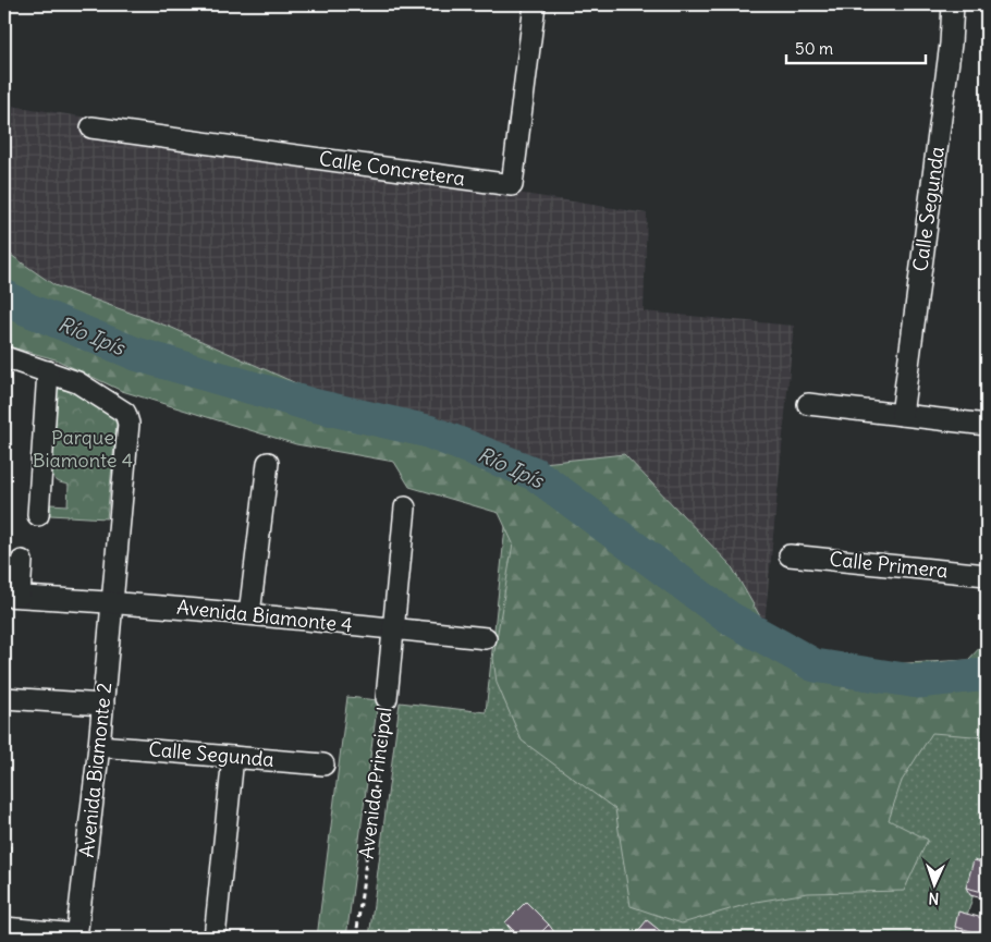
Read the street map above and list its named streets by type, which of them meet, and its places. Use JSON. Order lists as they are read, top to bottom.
{
  "streets": {
    "street": [
      "Calle Concretera",
      "Calle Segunda",
      "Calle Primera",
      "Avenida Biamonte 4",
      "Avenida Biamonte 2",
      "Avenida Principal"
    ]
  },
  "crossings": [
    ["Calle Segunda", "Avenida Biamonte 2"],
    ["Avenida Biamonte 4", "Avenida Biamonte 2"],
    ["Avenida Biamonte 4", "Avenida Principal"]
  ],
  "water": ["Río Ipís"],
  "parks": ["Parque Biamonte 4"],
  "scale_bar": "50 m",
  "north": "bottom"
}
